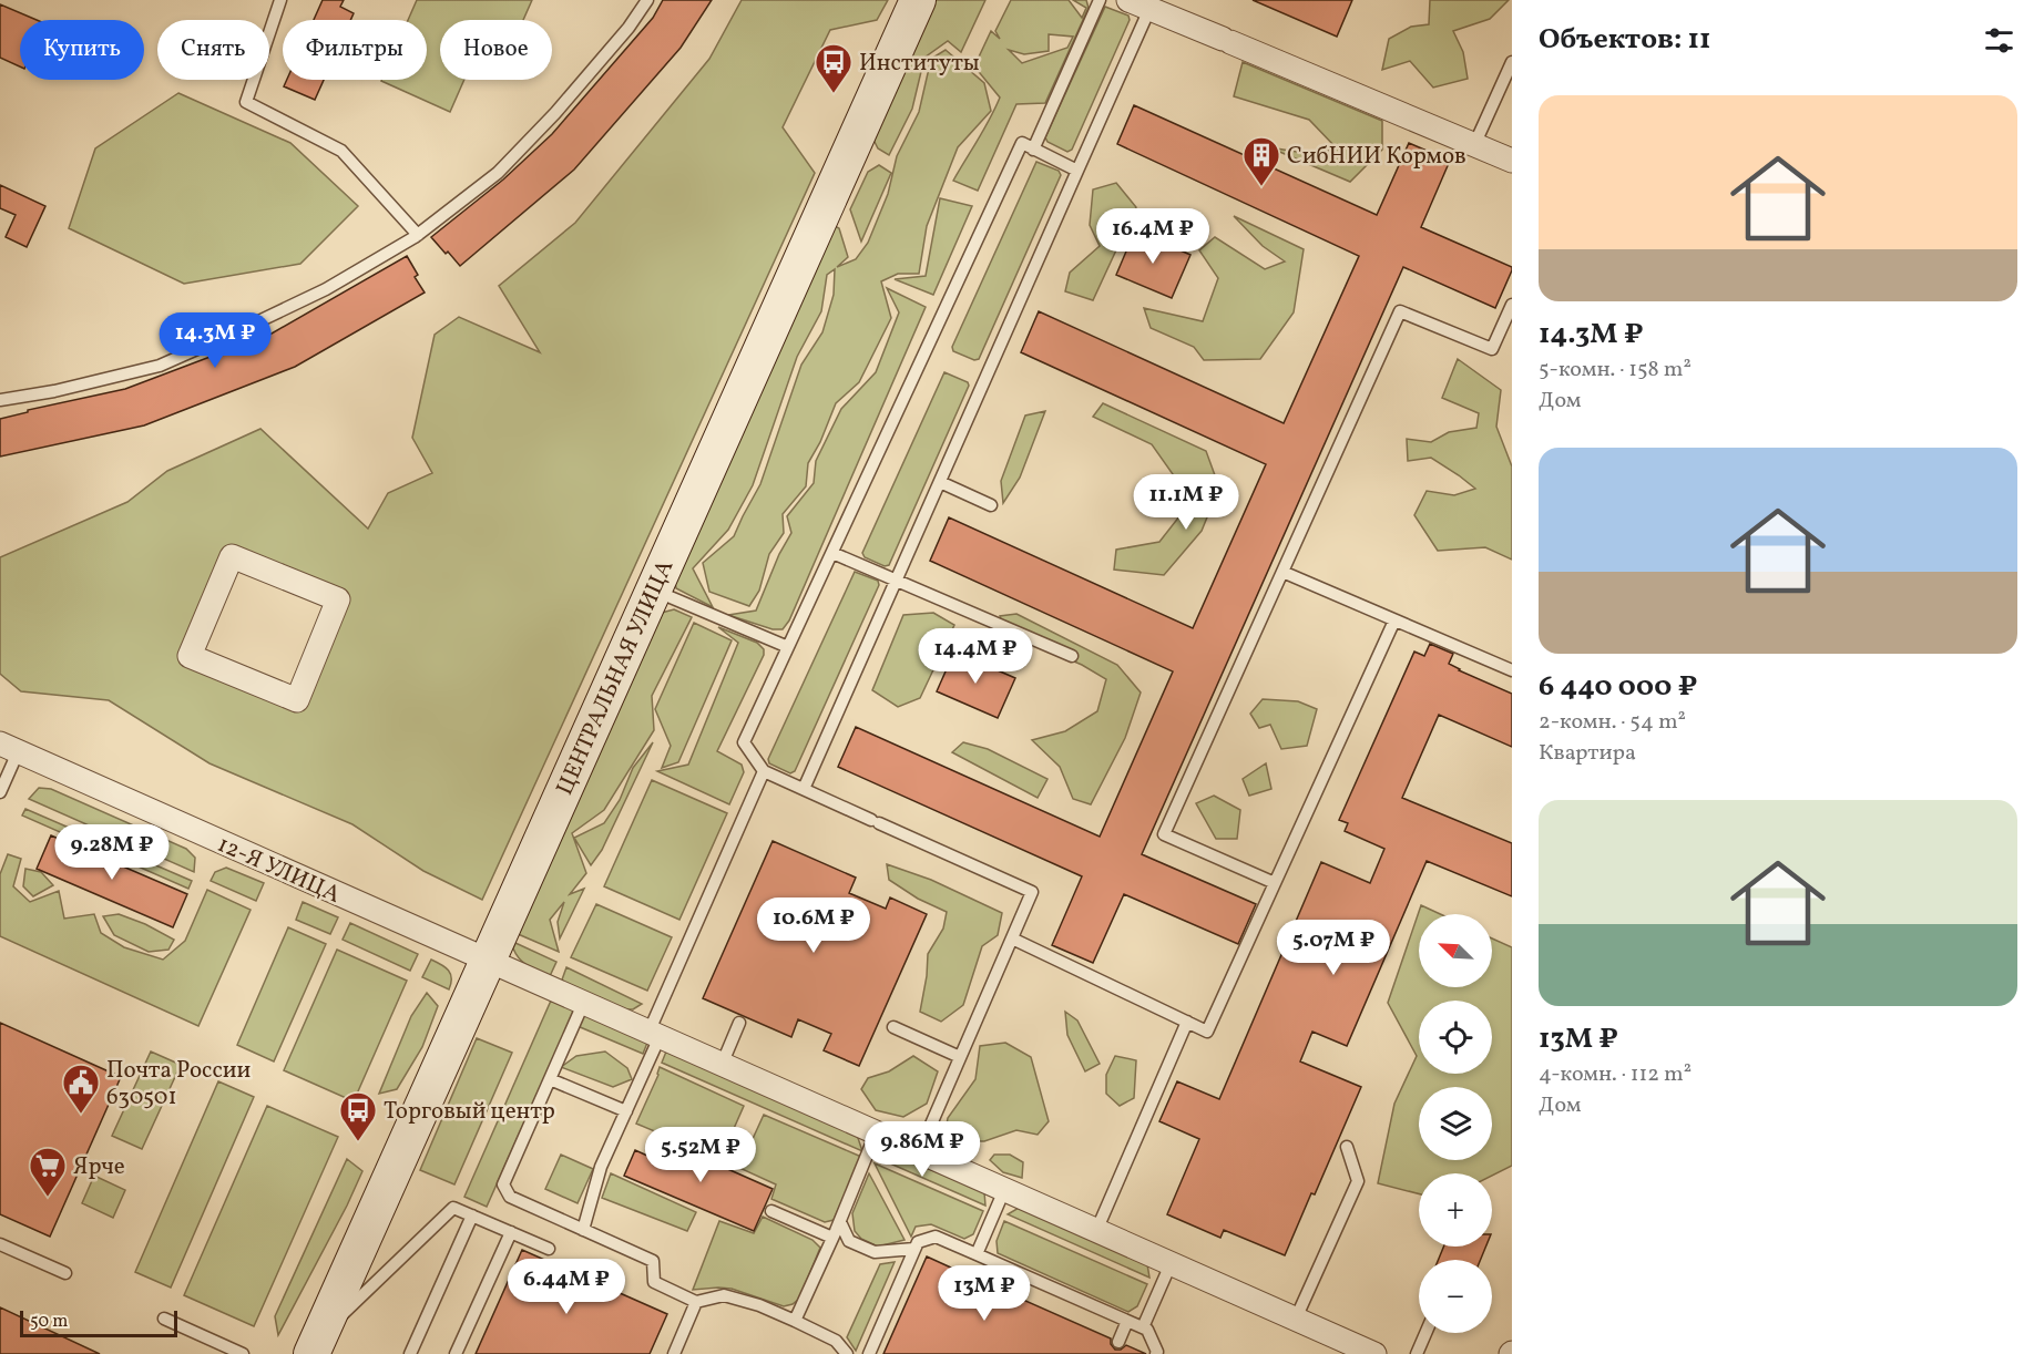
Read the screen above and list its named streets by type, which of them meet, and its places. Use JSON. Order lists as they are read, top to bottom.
{
  "streets": {
    "main road": ["ЦЕНТРАЛЬНАЯ УЛИЦА"],
    "street": ["12-Я УЛИЦА"]
  },
  "crossings": [
    ["ЦЕНТРАЛЬНАЯ УЛИЦА", "12-Я УЛИЦА"]
  ],
  "places": {
    "bus stop": ["Институты", "Торговый центр"],
    "building": ["СибНИИ Кормов"],
    "public building": ["Почта России 630501"],
    "supermarket": ["Ярче"]
  },
  "scale_bar": "50 m",
  "north": "top left",
  "page": {
    "heading": "Объектов: 11",
    "chip": [
      "Купить",
      "Снять",
      "Фильтры",
      "Новое"
    ],
    "list": [
      {
        "name": "14.3M ₽",
        "note": "5-комн. · 158 m² · Дом"
      },
      {
        "name": "6 440 000 ₽",
        "note": "2-комн. · 54 m² · Квартира"
      },
      {
        "name": "13M ₽",
        "note": "4-комн. · 112 m² · Дом"
      }
    ],
    "price": [
      "16.4M ₽",
      "14.3M ₽",
      "11.1M ₽",
      "14.4M ₽",
      "9.28M ₽",
      "10.6M ₽",
      "5.07M ₽",
      "9.86M ₽",
      "5.52M ₽",
      "6.44M ₽",
      "13M ₽"
    ],
    "map_buttons": ["+", "−"],
    "scale": "50 m"
  }
}
